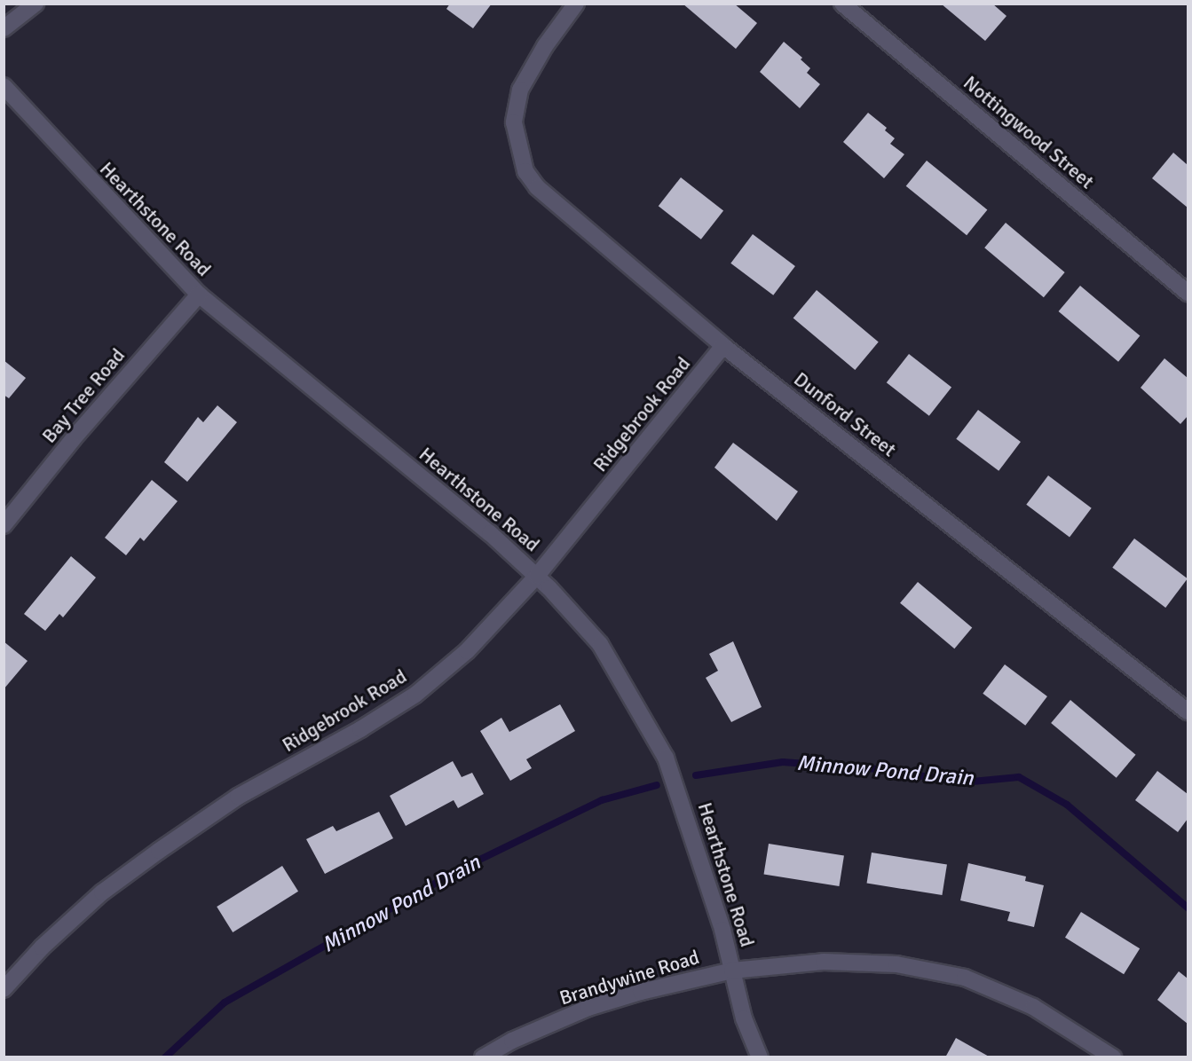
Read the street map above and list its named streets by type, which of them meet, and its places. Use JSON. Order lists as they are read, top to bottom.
{
  "streets": {
    "street": [
      "Nottingwood Street",
      "Hearthstone Road",
      "Bay Tree Road",
      "Ridgebrook Road",
      "Dunford Street",
      "Brandywine Road"
    ]
  },
  "crossings": [
    ["Hearthstone Road", "Bay Tree Road"],
    ["Hearthstone Road", "Ridgebrook Road"],
    ["Hearthstone Road", "Brandywine Road"],
    ["Ridgebrook Road", "Dunford Street"]
  ],
  "water": ["Minnow Pond Drain"]
}
